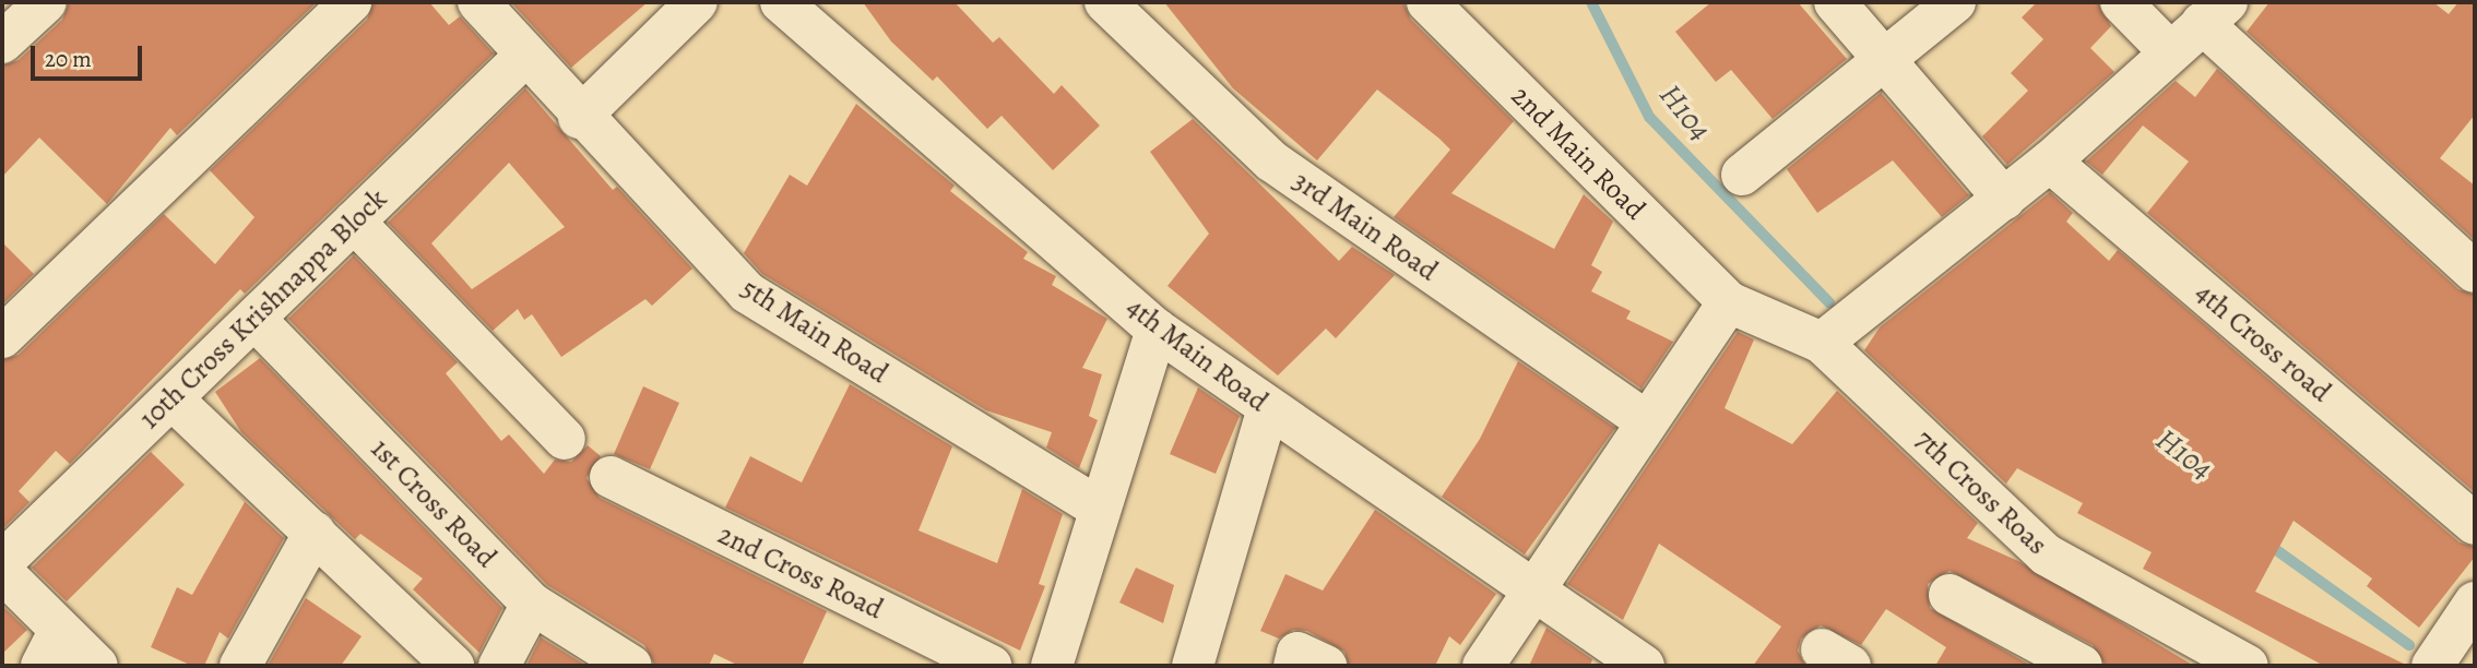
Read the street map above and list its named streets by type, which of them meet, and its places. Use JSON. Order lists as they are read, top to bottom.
{
  "streets": {
    "street": [
      "2nd Main Road",
      "3rd Main Road",
      "10th Cross Krishnappa Block",
      "5th Main Road",
      "4th Cross road",
      "4th Main Road",
      "7th Cross Roas",
      "1st Cross Road",
      "2nd Cross Road"
    ]
  },
  "crossings": [
    ["2nd Main Road", "7th Cross Roas"],
    ["10th Cross Krishnappa Block", "5th Main Road"],
    ["10th Cross Krishnappa Block", "1st Cross Road"]
  ],
  "water": ["H104"],
  "scale_bar": "20 m"
}
